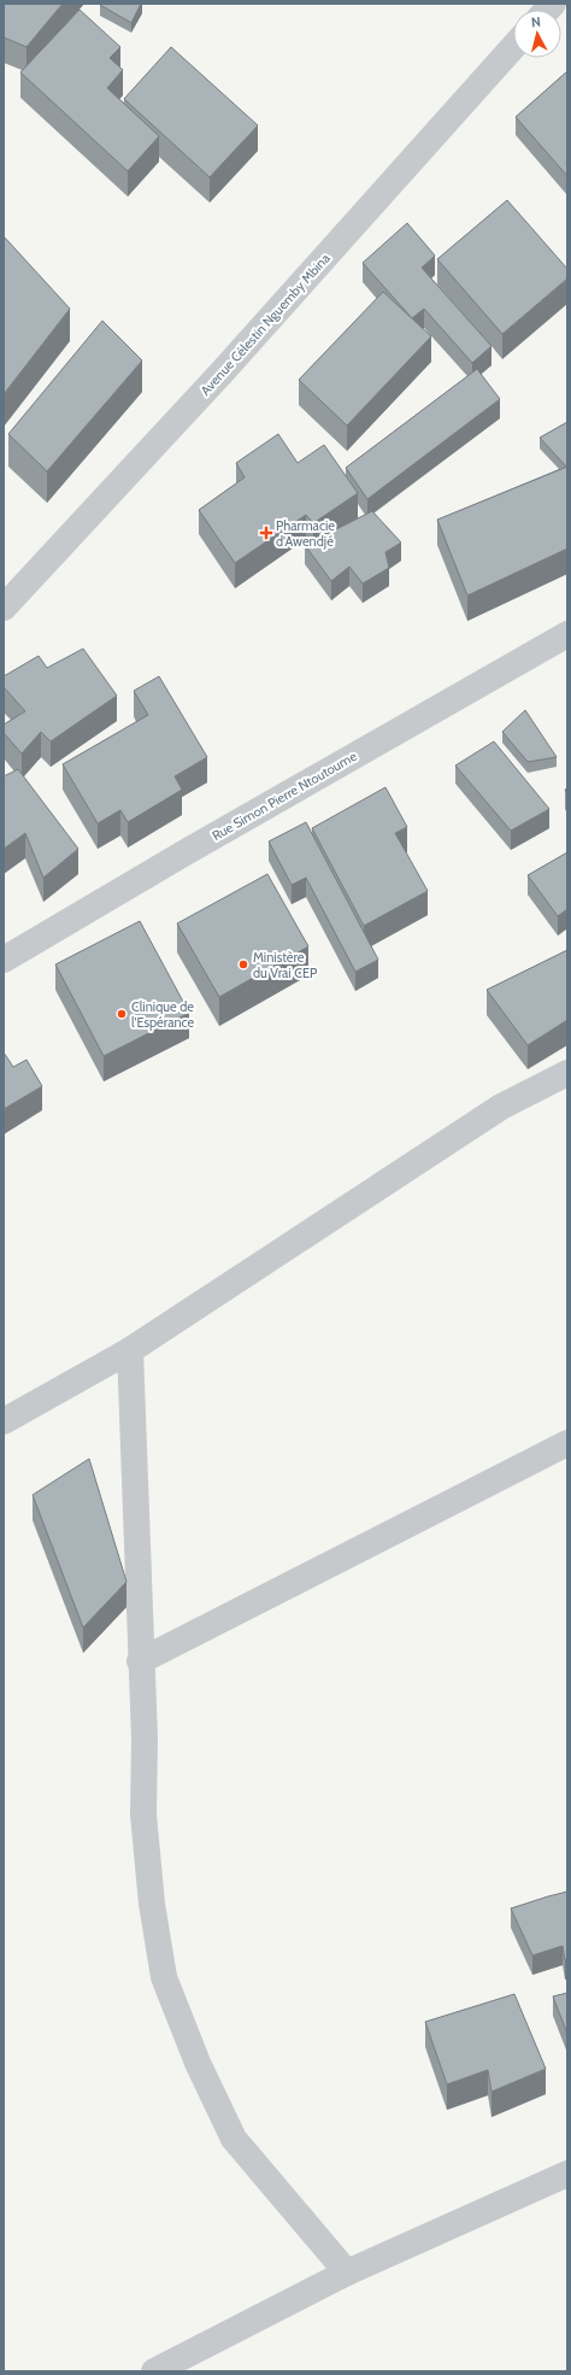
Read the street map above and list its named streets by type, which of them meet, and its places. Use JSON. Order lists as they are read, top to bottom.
{
  "streets": {
    "street": ["Avenue Célestin Nguemby Mbina", "Rue Simon Pierre Ntoutoume"]
  },
  "places": {
    "health": ["Pharmacie d'Awendjé"],
    "other": ["Ministère du Vrai CEP", "Clinique de l'Espérance"]
  },
  "north": "top"
}
